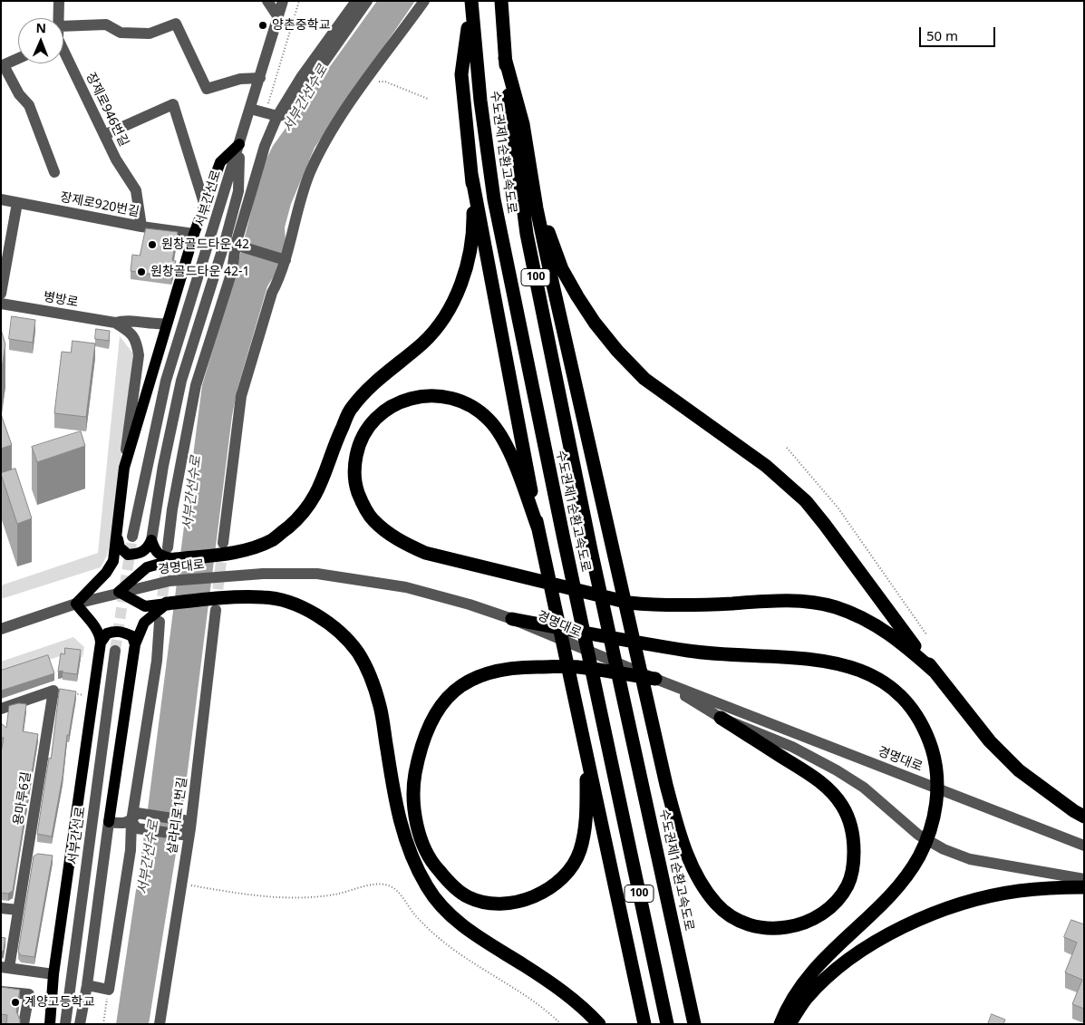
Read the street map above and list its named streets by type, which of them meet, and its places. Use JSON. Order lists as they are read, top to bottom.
{
  "streets": {
    "highway": ["수도권제1순환고속도로", "100"],
    "street": [
      "장제로946번길",
      "서부간선로",
      "장제로920번길",
      "병방로",
      "경명대로",
      "용마루6길",
      "살라리로1번길"
    ]
  },
  "crossings": [
    ["장제로946번길", "장제로920번길"]
  ],
  "water": ["서부간선수로"],
  "places": [
    "양촌중학교",
    "원창골드타운 42",
    "원창골드타운 42-1",
    "계양고등학교"
  ],
  "scale_bar": "50 m",
  "north": "top"
}
